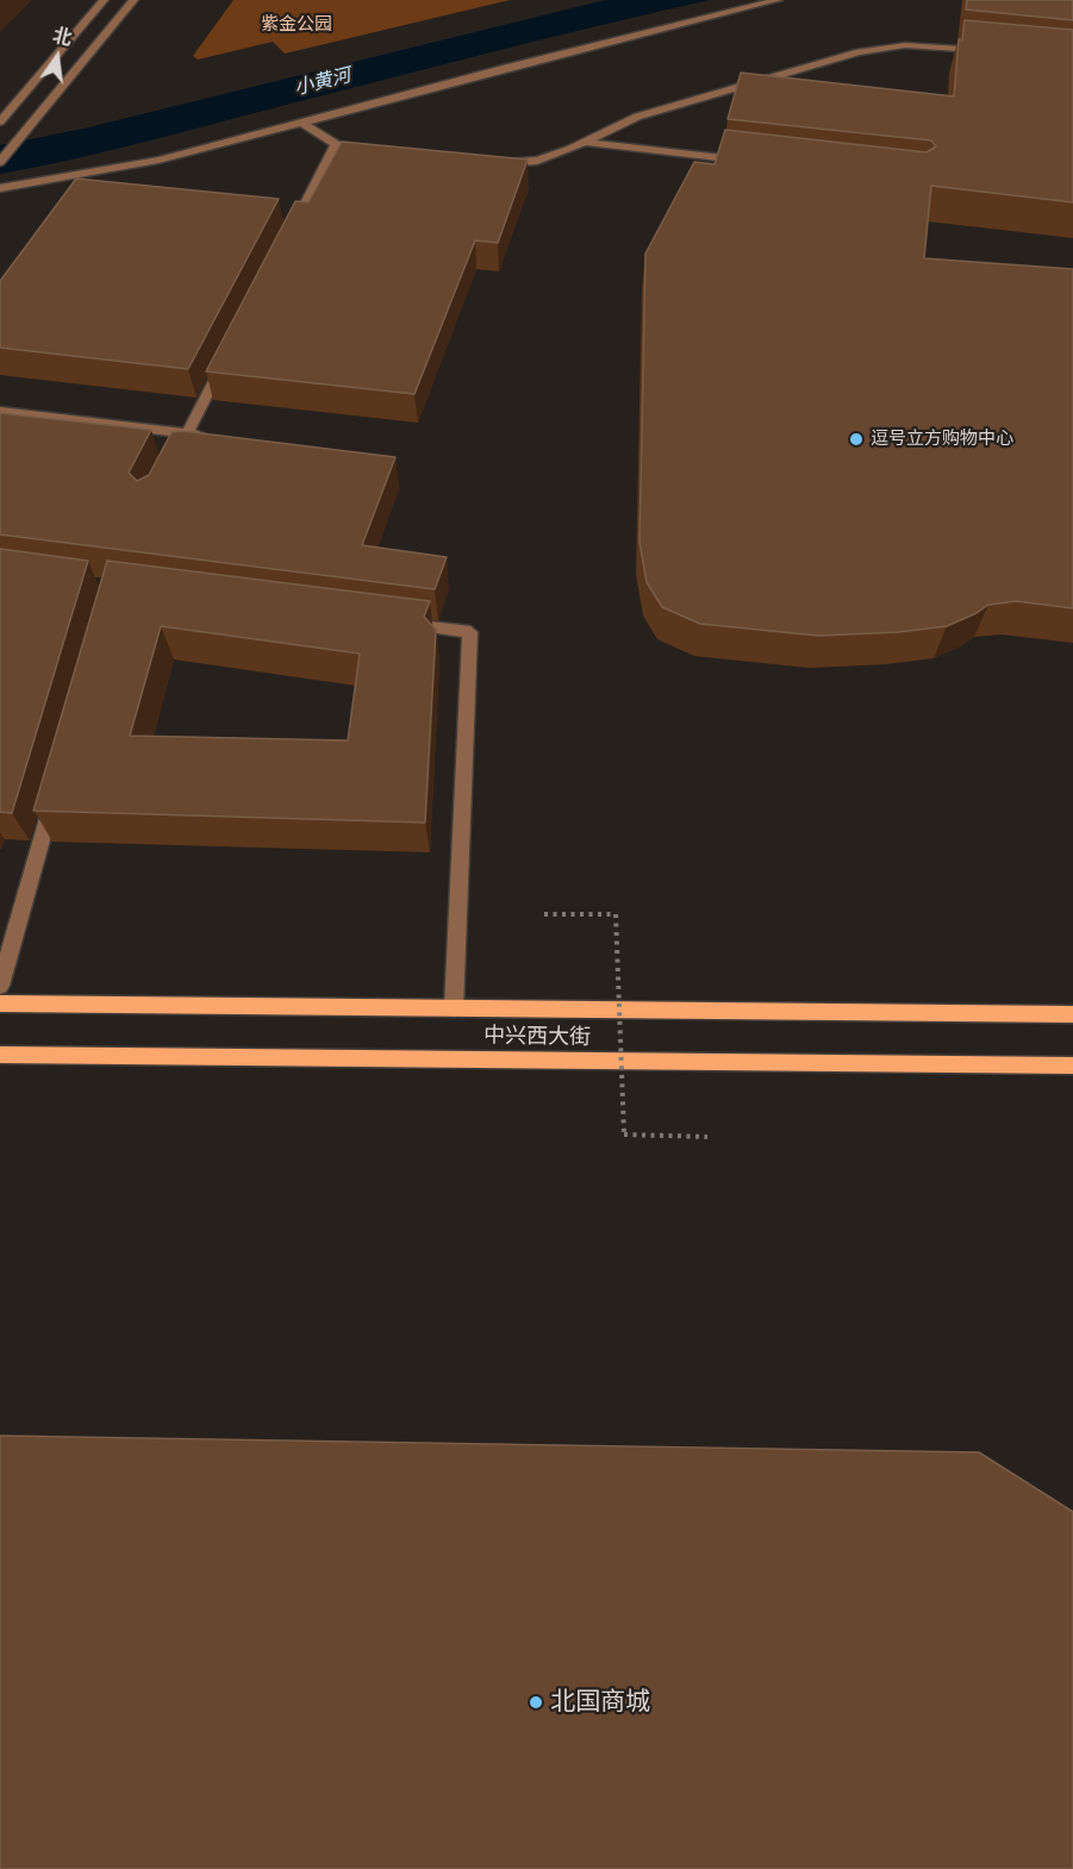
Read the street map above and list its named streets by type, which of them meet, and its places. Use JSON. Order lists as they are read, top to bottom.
{
  "streets": {
    "main road": ["中兴西大街"]
  },
  "water": ["小黄河"],
  "parks": ["紫金公园"],
  "places": ["逗号立方购物中心", "北国商城"],
  "north": "top"
}
